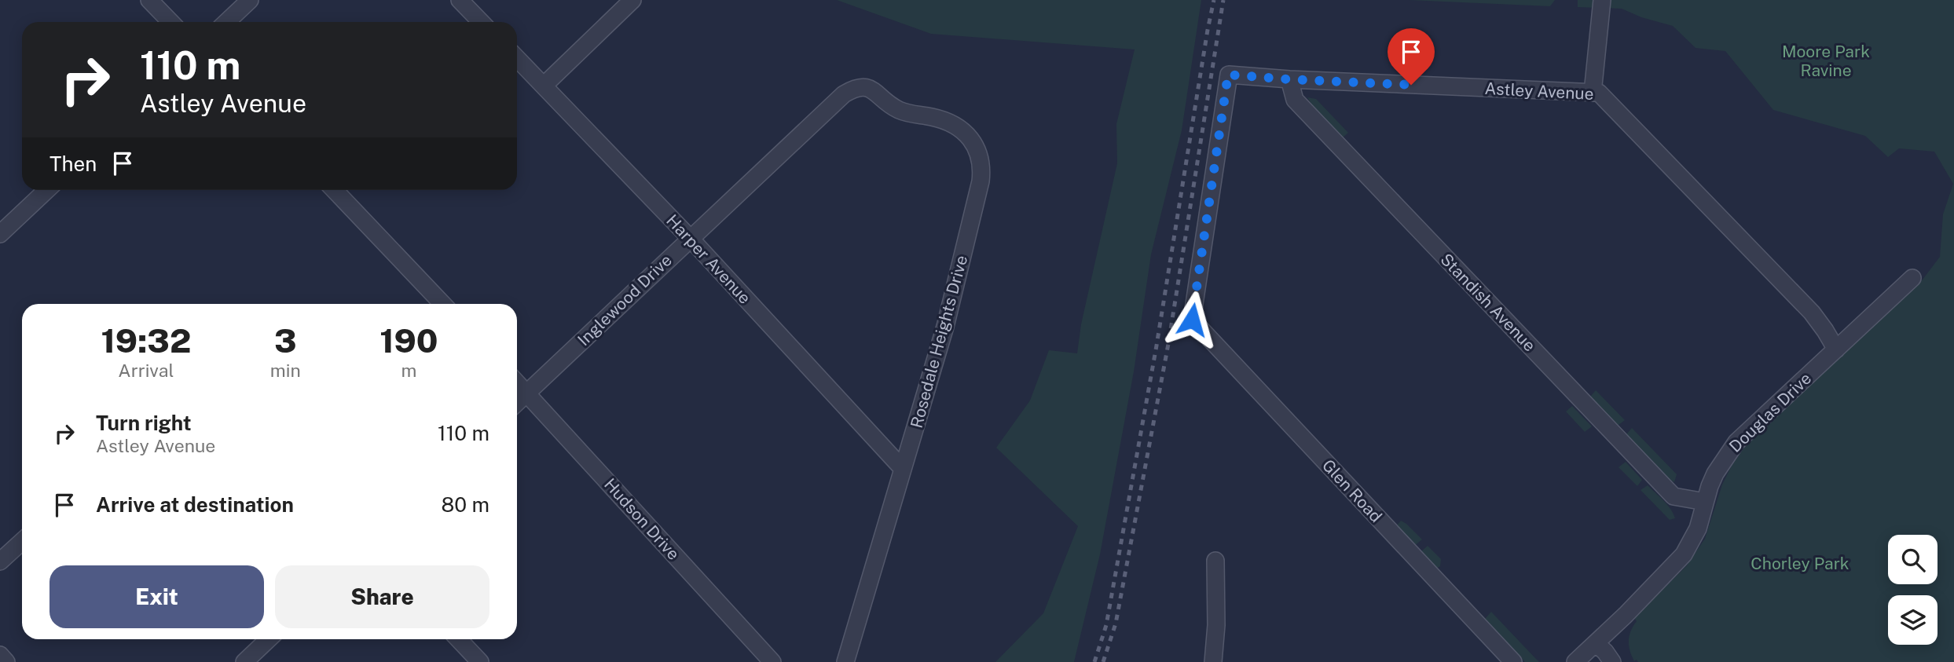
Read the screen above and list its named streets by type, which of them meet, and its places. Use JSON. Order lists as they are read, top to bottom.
{
  "streets": {
    "street": [
      "Astley Avenue",
      "Harper Avenue",
      "Inglewood Drive",
      "Standish Avenue",
      "Rosedale Heights Drive",
      "Douglas Drive",
      "Glen Road",
      "Hudson Drive"
    ]
  },
  "crossings": [
    ["Astley Avenue", "Standish Avenue"],
    ["Astley Avenue", "Douglas Drive"],
    ["Astley Avenue", "Glen Road"],
    ["Harper Avenue", "Inglewood Drive"],
    ["Harper Avenue", "Rosedale Heights Drive"],
    ["Inglewood Drive", "Rosedale Heights Drive"],
    ["Inglewood Drive", "Hudson Drive"],
    ["Standish Avenue", "Douglas Drive"]
  ],
  "parks": ["Moore Park Ravine", "Chorley Park"],
  "page": {
    "turn": ["110 m", "Astley Avenue"],
    "then": "Then",
    "eta": [
      "19:32",
      "Arrival",
      "3",
      "min",
      "190",
      "m"
    ],
    "list": [
      {
        "name": "Turn right",
        "note": "Astley Avenue",
        "value": "110 m"
      },
      {
        "name": "Arrive at destination",
        "value": "80 m"
      }
    ],
    "buttons": ["Exit", "Share"]
  }
}
